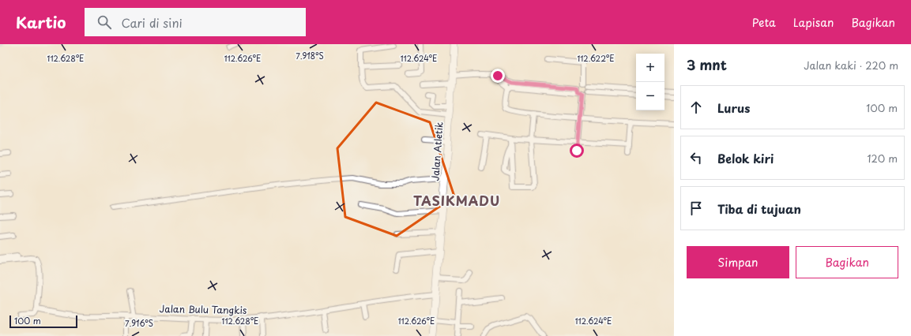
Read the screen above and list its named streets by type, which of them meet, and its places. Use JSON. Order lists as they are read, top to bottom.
{
  "streets": {
    "street": ["Jalan Atletik", "Jalan Bulu Tangkis"]
  },
  "crossings": [
    ["Jalan Atletik", "Jalan Bulu Tangkis"]
  ],
  "districts": ["TASIKMADU"],
  "scale_bar": "100 m",
  "page": {
    "header": "Kartio",
    "search": "Cari di sini",
    "nav": ["Peta", "Lapisan", "Bagikan"],
    "heading": ["3 mnt", "Jalan kaki · 220 m"],
    "map_buttons": ["+", "−"],
    "list": [
      ["Lurus", "100 m"],
      ["Belok kiri", "120 m"],
      "Tiba di tujuan"
    ],
    "buttons": ["Simpan", "Bagikan"],
    "scale": "100 m"
  },
  "coordinates": [
    "7.918°S",
    "112.628°E",
    "112.626°E",
    "112.624°E",
    "112.622°E",
    "7.916°S"
  ]
}
